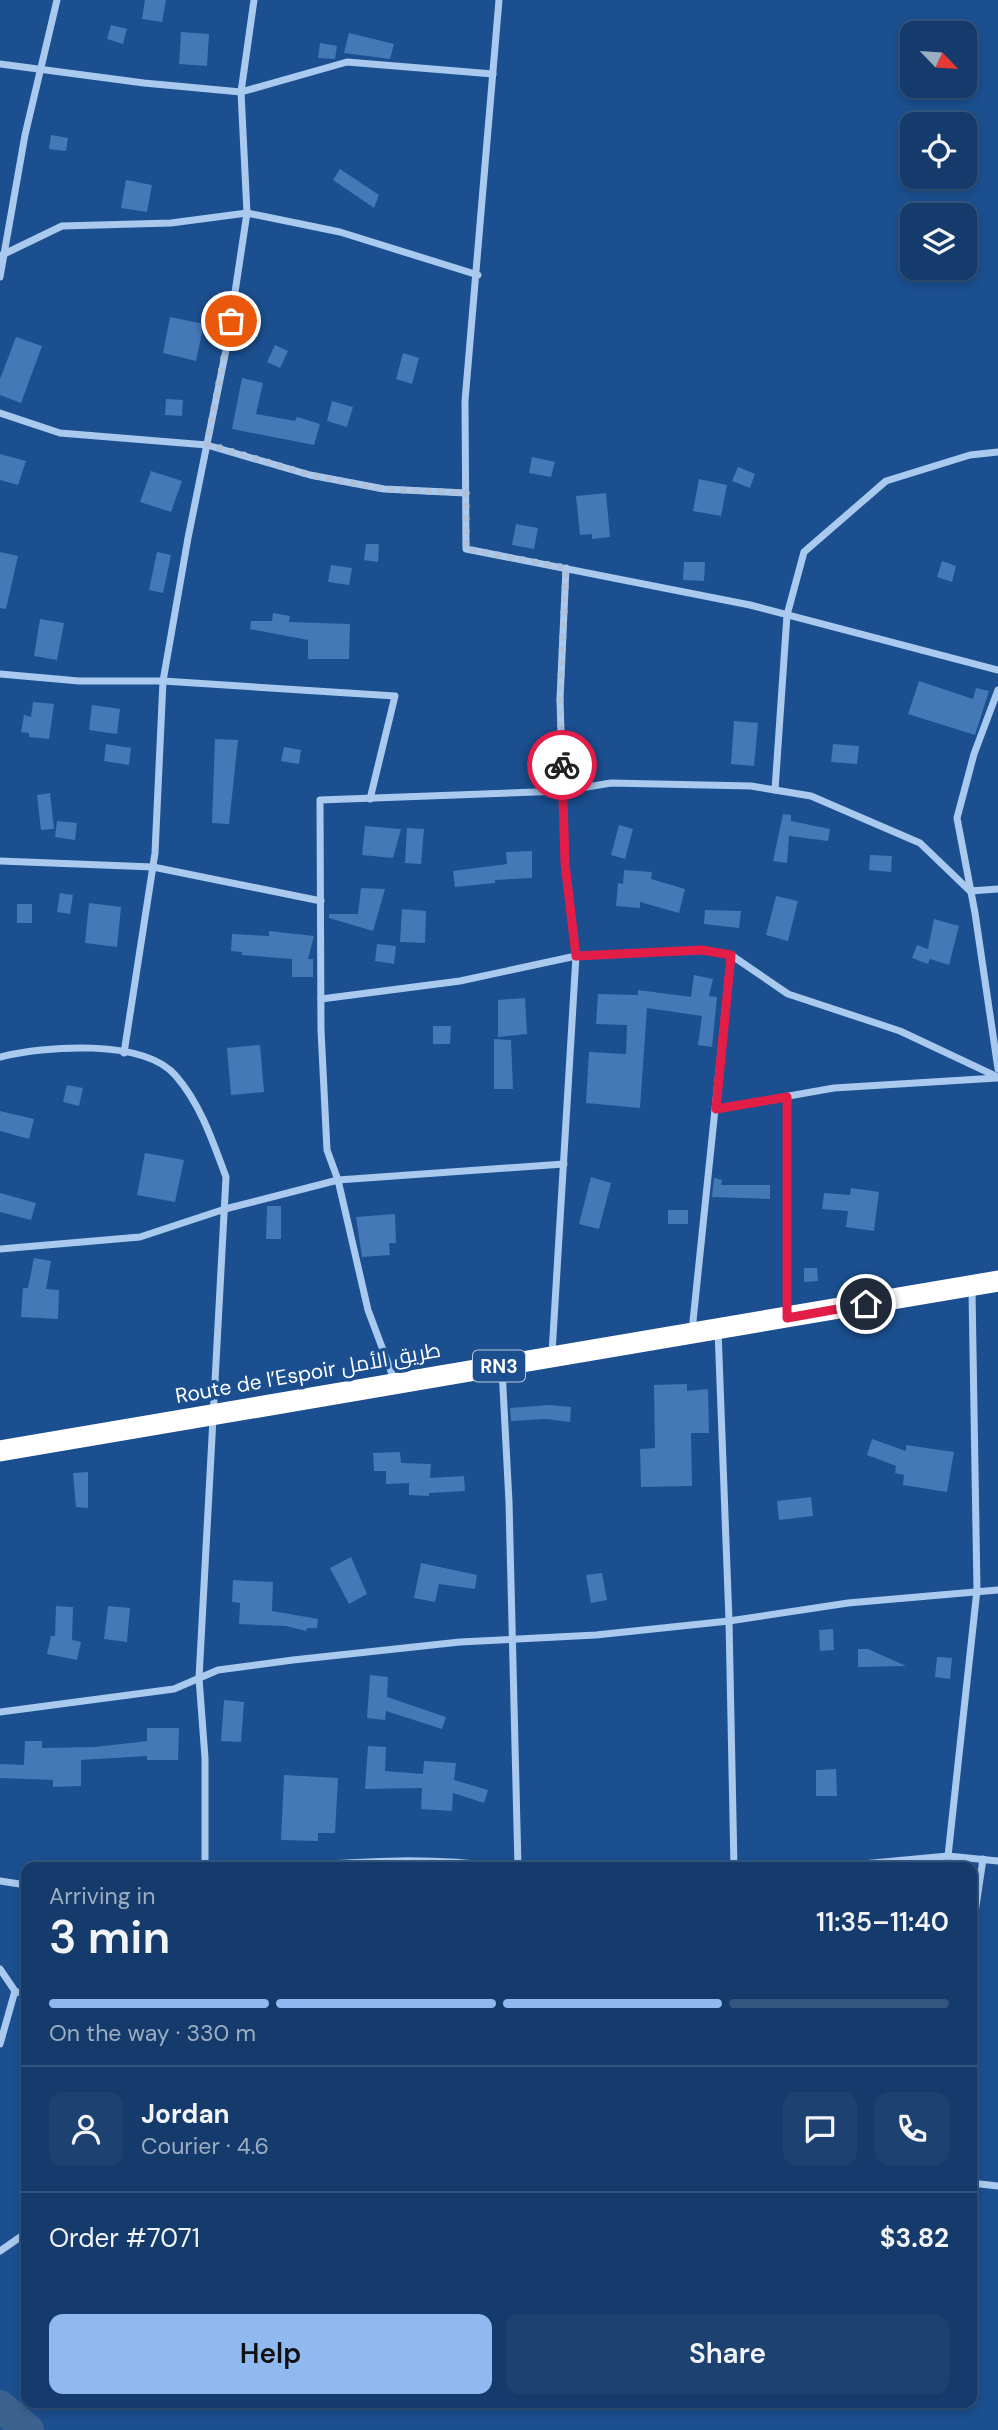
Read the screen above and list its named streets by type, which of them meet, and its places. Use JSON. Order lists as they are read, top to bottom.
{
  "streets": {
    "highway": ["RN3", "Route de l’Espoir طريق الأمل"]
  },
  "north": "bottom right",
  "page": {
    "heading": ["3 min", "Arriving in", "11:35–11:40"],
    "panel": [
      "Jordan",
      "Courier · 4.6",
      "Order #7071",
      "$3.82"
    ],
    "bar": "On the way · 330 m",
    "buttons": ["Help", "Share"]
  }
}
